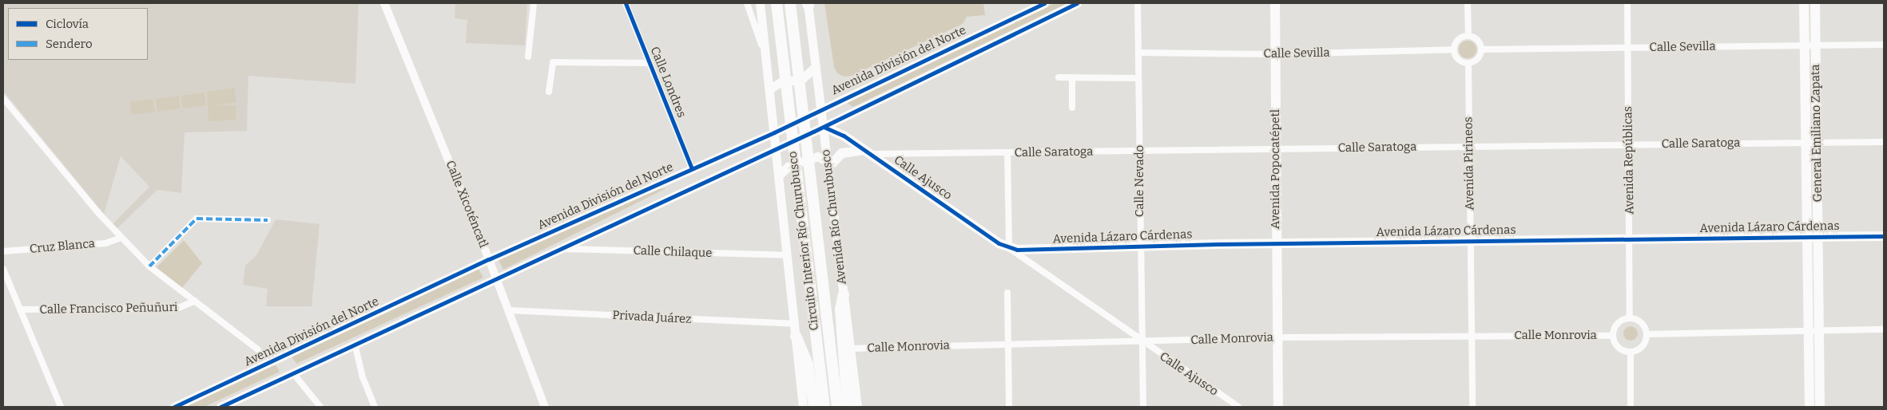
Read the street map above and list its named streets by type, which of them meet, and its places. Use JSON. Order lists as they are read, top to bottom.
{
  "streets": {
    "highway": ["Circuito Interior Río Churubusco"],
    "main road": [
      "Avenida División del Norte",
      "General Emiliano Zapata",
      "Avenida Popocatépetl",
      "Calle Ajusco",
      "Avenida Río Churubusco",
      "Avenida Lázaro Cárdenas"
    ],
    "street": [
      "Calle Sevilla",
      "Calle Londres",
      "Calle Saratoga",
      "Avenida Repúblicas",
      "Avenida Pirineos",
      "Calle Nevado",
      "Calle Xicoténcatl",
      "Cruz Blanca",
      "Calle Chilaque",
      "Calle Francisco Peñuñuri",
      "Privada Juárez",
      "Calle Monrovia"
    ]
  },
  "crossings": [
    ["Calle Sevilla", "General Emiliano Zapata"],
    ["Calle Sevilla", "Avenida Repúblicas"],
    ["Calle Sevilla", "Avenida Pirineos"],
    ["Calle Sevilla", "Avenida Popocatépetl"],
    ["Calle Sevilla", "Calle Nevado"],
    ["Avenida División del Norte", "Calle Londres"],
    ["Avenida División del Norte", "Calle Ajusco"],
    ["Avenida División del Norte", "Calle Xicoténcatl"],
    ["Avenida División del Norte", "Avenida Río Churubusco"],
    ["Avenida División del Norte", "Calle Chilaque"],
    ["General Emiliano Zapata", "Calle Saratoga"],
    ["General Emiliano Zapata", "Avenida Lázaro Cárdenas"],
    ["Calle Saratoga", "Avenida Repúblicas"],
    ["Calle Saratoga", "Avenida Pirineos"],
    ["Calle Saratoga", "Avenida Popocatépetl"],
    ["Calle Saratoga", "Calle Ajusco"],
    ["Calle Saratoga", "Calle Nevado"],
    ["Avenida Repúblicas", "Avenida Lázaro Cárdenas"],
    ["Avenida Repúblicas", "Calle Monrovia"],
    ["Avenida Pirineos", "Avenida Lázaro Cárdenas"],
    ["Avenida Pirineos", "Calle Monrovia"],
    ["Avenida Popocatépetl", "Avenida Lázaro Cárdenas"],
    ["Avenida Popocatépetl", "Calle Monrovia"],
    ["Calle Ajusco", "Calle Nevado"],
    ["Calle Ajusco", "Avenida Río Churubusco"],
    ["Calle Ajusco", "Avenida Lázaro Cárdenas"],
    ["Calle Ajusco", "Calle Monrovia"],
    ["Calle Nevado", "Avenida Lázaro Cárdenas"],
    ["Calle Nevado", "Calle Monrovia"],
    ["Calle Xicoténcatl", "Privada Juárez"],
    ["Avenida Río Churubusco", "Calle Monrovia"]
  ],
  "legend": ["Ciclovía", "Sendero"]
}
